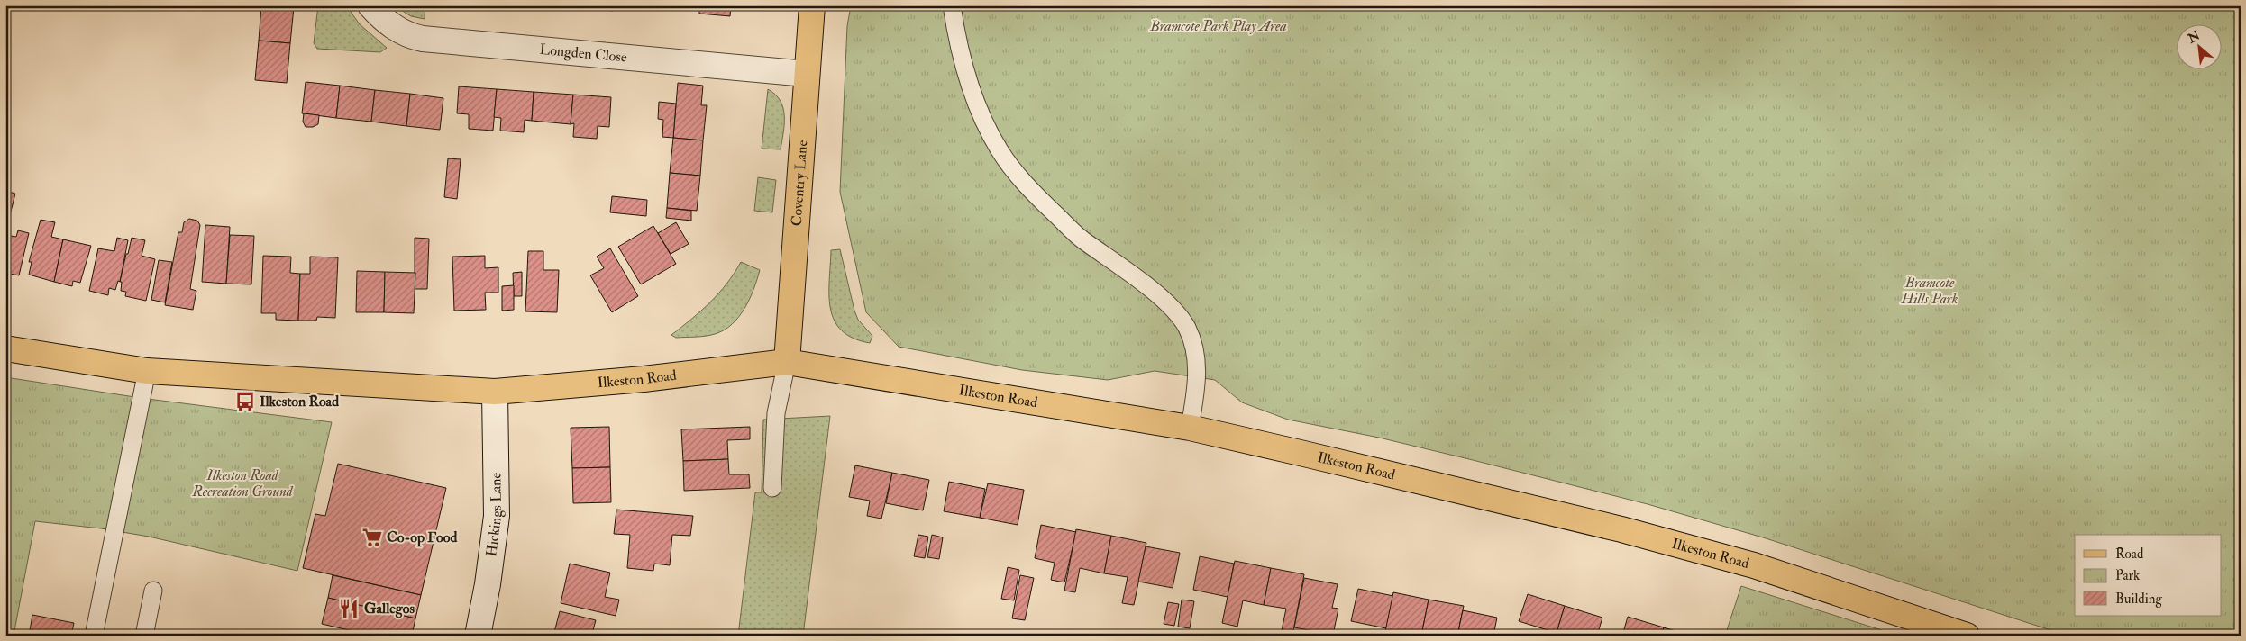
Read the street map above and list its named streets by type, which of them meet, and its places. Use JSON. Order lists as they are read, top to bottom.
{
  "streets": {
    "main road": ["Coventry Lane", "Ilkeston Road"],
    "street": ["Longden Close", "Hickings Lane"]
  },
  "crossings": [
    ["Longden Close", "Coventry Lane"],
    ["Coventry Lane", "Ilkeston Road"],
    ["Ilkeston Road", "Hickings Lane"]
  ],
  "parks": ["Bramcote Park Play Area", "Bramcote Hills Park", "Ilkeston Road Recreation Ground"],
  "places": {
    "bus stop": ["Ilkeston Road"],
    "supermarket": ["Co-op Food"],
    "restaurant": ["Gallegos"]
  },
  "legend": ["Road", "Park", "Building"],
  "north": "top left"
}
